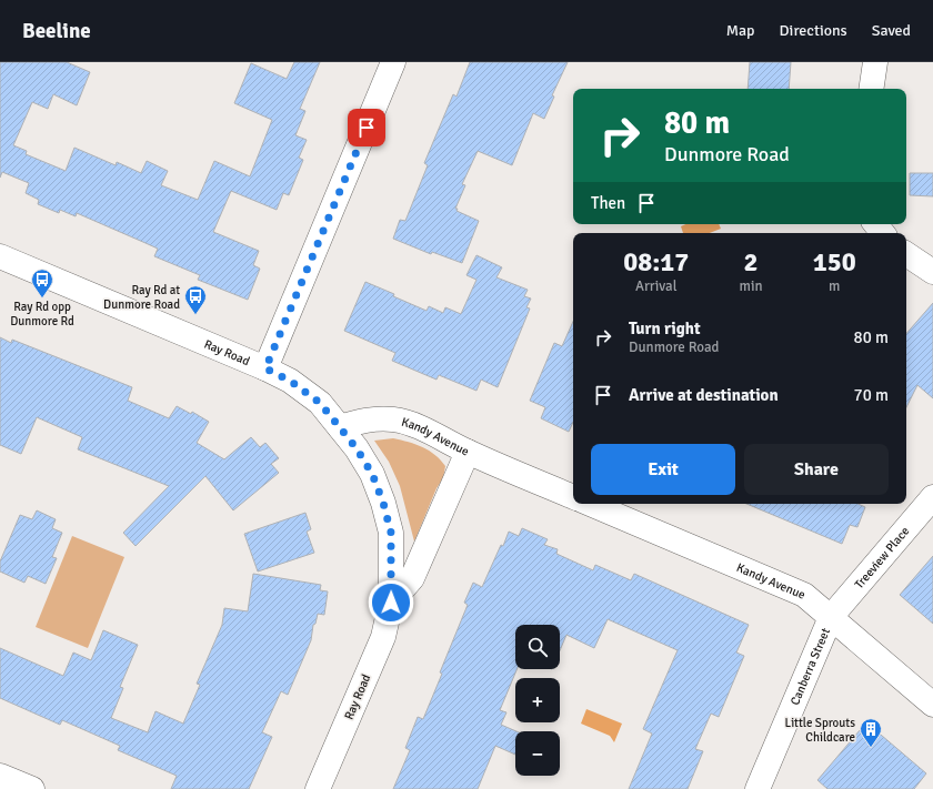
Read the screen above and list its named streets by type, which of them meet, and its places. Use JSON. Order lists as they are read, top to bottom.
{
  "streets": {
    "street": [
      "Ray Road",
      "Kandy Avenue",
      "Treeview Place",
      "Canberra Street"
    ]
  },
  "crossings": [
    ["Ray Road", "Kandy Avenue"],
    ["Kandy Avenue", "Treeview Place"],
    ["Kandy Avenue", "Canberra Street"],
    ["Treeview Place", "Canberra Street"]
  ],
  "places": {
    "bus stop": ["Ray Rd opp Dunmore Rd", "Ray Rd at Dunmore Road"],
    "building": ["Little Sprouts Childcare"]
  },
  "page": {
    "header": "Beeline",
    "nav": ["Map", "Directions", "Saved"],
    "turn": ["80 m", "Dunmore Road"],
    "then": "Then",
    "eta": [
      "08:17",
      "Arrival",
      "2",
      "min",
      "150",
      "m"
    ],
    "list": [
      {
        "name": "Turn right",
        "note": "Dunmore Road",
        "value": "80 m"
      },
      {
        "name": "Arrive at destination",
        "value": "70 m"
      }
    ],
    "buttons": ["Exit", "Share"],
    "map_buttons": ["+", "−"]
  }
}
